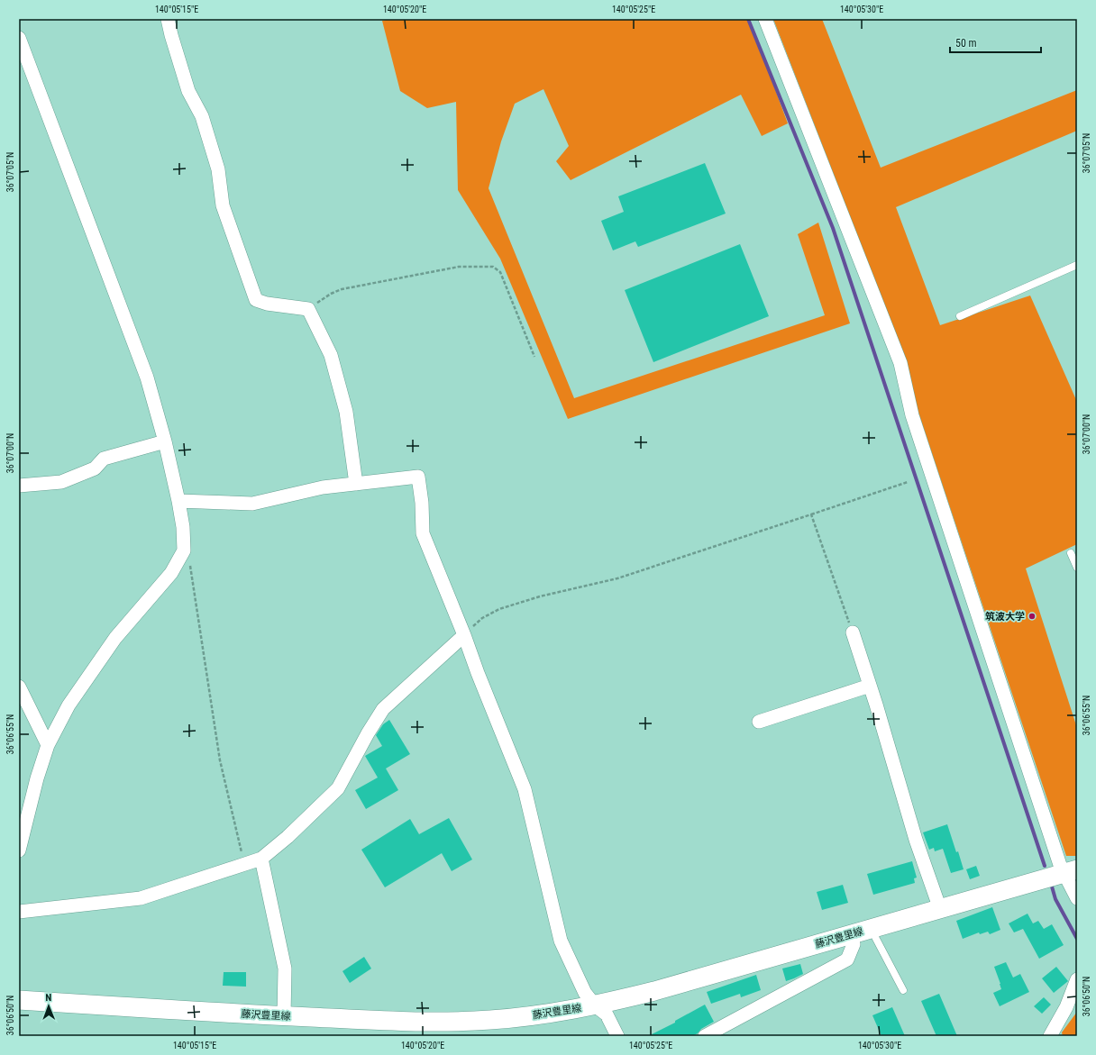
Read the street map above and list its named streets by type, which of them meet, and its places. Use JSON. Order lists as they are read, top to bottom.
{
  "streets": {
    "main road": ["藤沢豊里線"]
  },
  "places": ["筑波大学"],
  "scale_bar": "50 m",
  "north": "top",
  "coordinates": [
    "140°05'15\"E",
    "140°05'20\"E",
    "140°05'25\"E",
    "140°05'30\"E",
    "36°07'05\"N",
    "36°07'00\"N",
    "36°06'55\"N",
    "36°06'50\"N"
  ]
}
